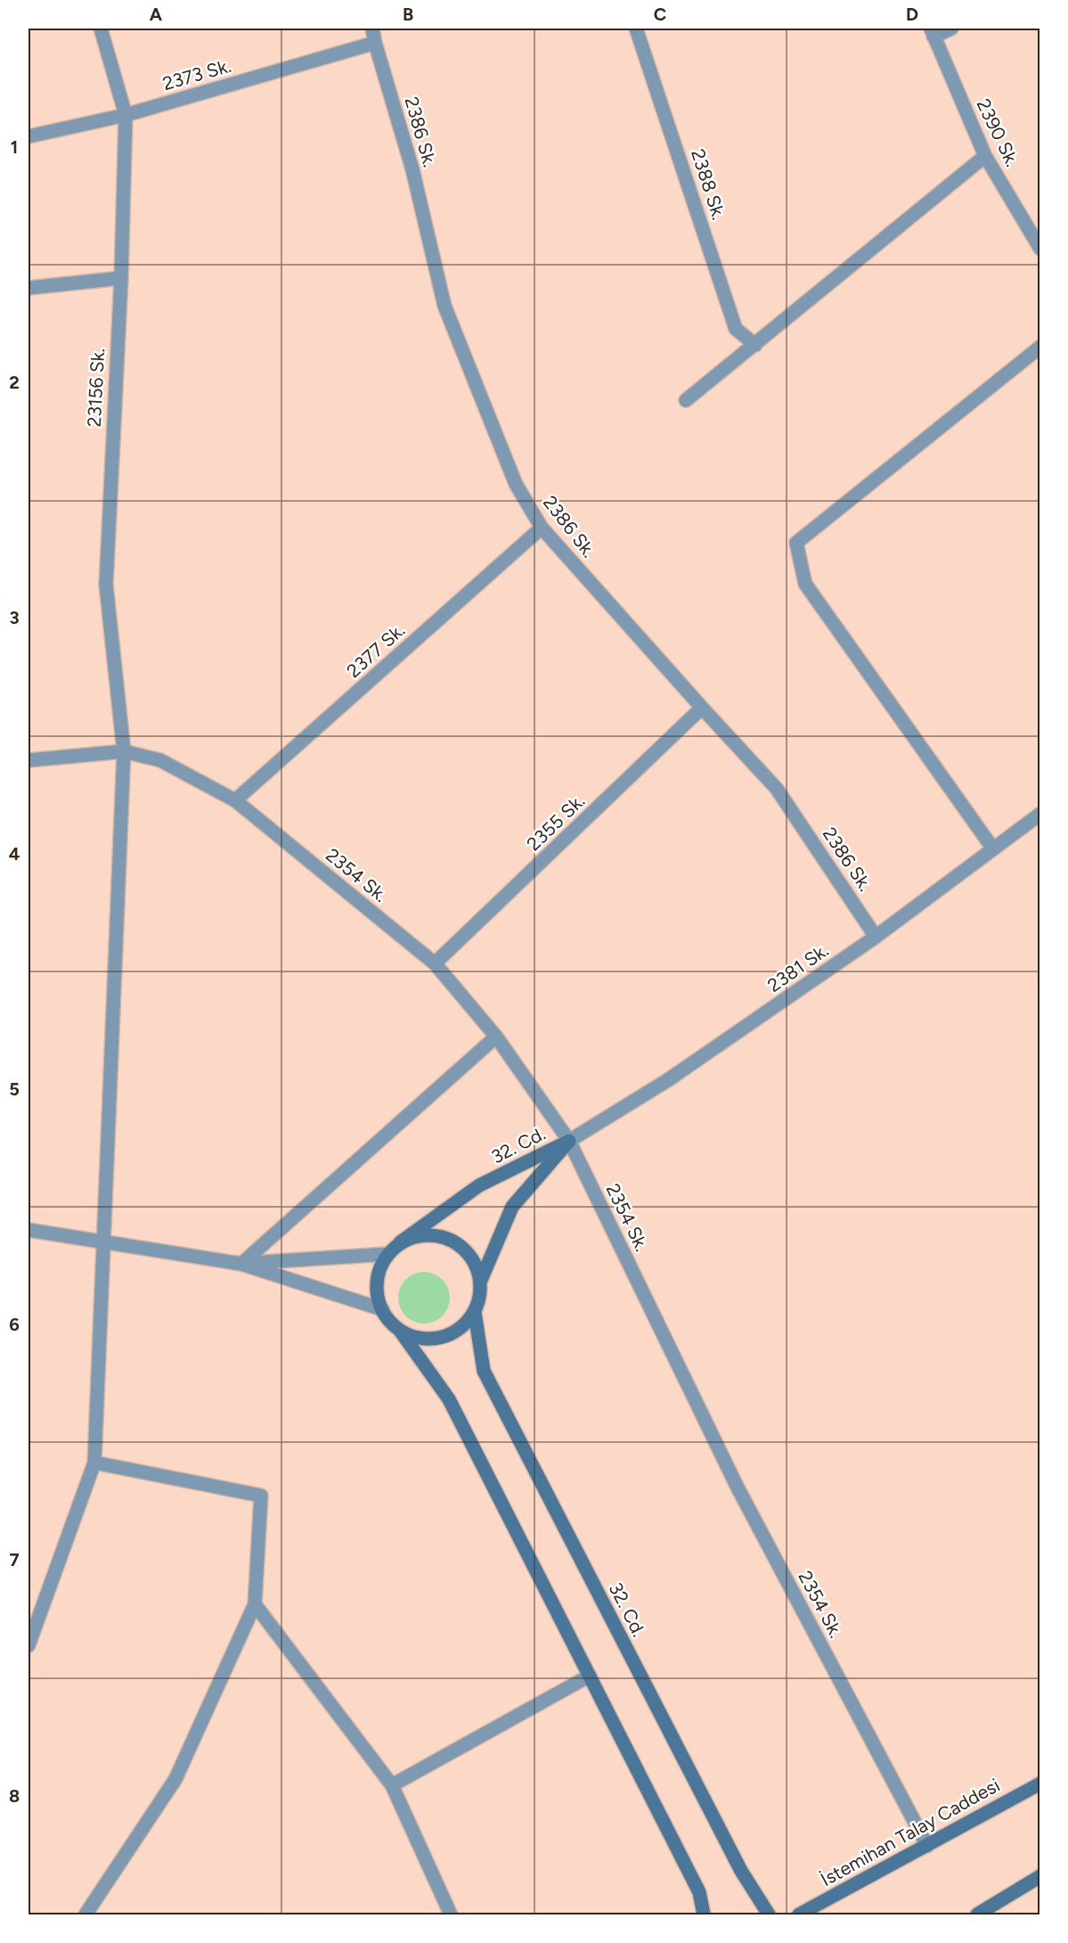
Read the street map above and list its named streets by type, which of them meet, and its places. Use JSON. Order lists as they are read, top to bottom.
{
  "streets": {
    "street": [
      "2373 Sk.",
      "2386 Sk.",
      "2390 Sk.",
      "2388 Sk.",
      "23156 Sk.",
      "2377 Sk.",
      "2355 Sk.",
      "2354 Sk.",
      "2381 Sk.",
      "32. Cd.",
      "İstemihan Talay Caddesi"
    ]
  },
  "crossings": [
    ["2373 Sk.", "2386 Sk."],
    ["2373 Sk.", "23156 Sk."],
    ["2386 Sk.", "2377 Sk."],
    ["2386 Sk.", "2355 Sk."],
    ["2386 Sk.", "2381 Sk."],
    ["23156 Sk.", "2354 Sk."],
    ["2377 Sk.", "2354 Sk."],
    ["2355 Sk.", "2354 Sk."],
    ["2354 Sk.", "2381 Sk."],
    ["2354 Sk.", "32. Cd."],
    ["2354 Sk.", "İstemihan Talay Caddesi"],
    ["2381 Sk.", "32. Cd."]
  ],
  "grid": {
    "columns": [
      "A",
      "B",
      "C",
      "D"
    ],
    "rows": [
      "1",
      "2",
      "3",
      "4",
      "5",
      "6",
      "7",
      "8"
    ]
  }
}
